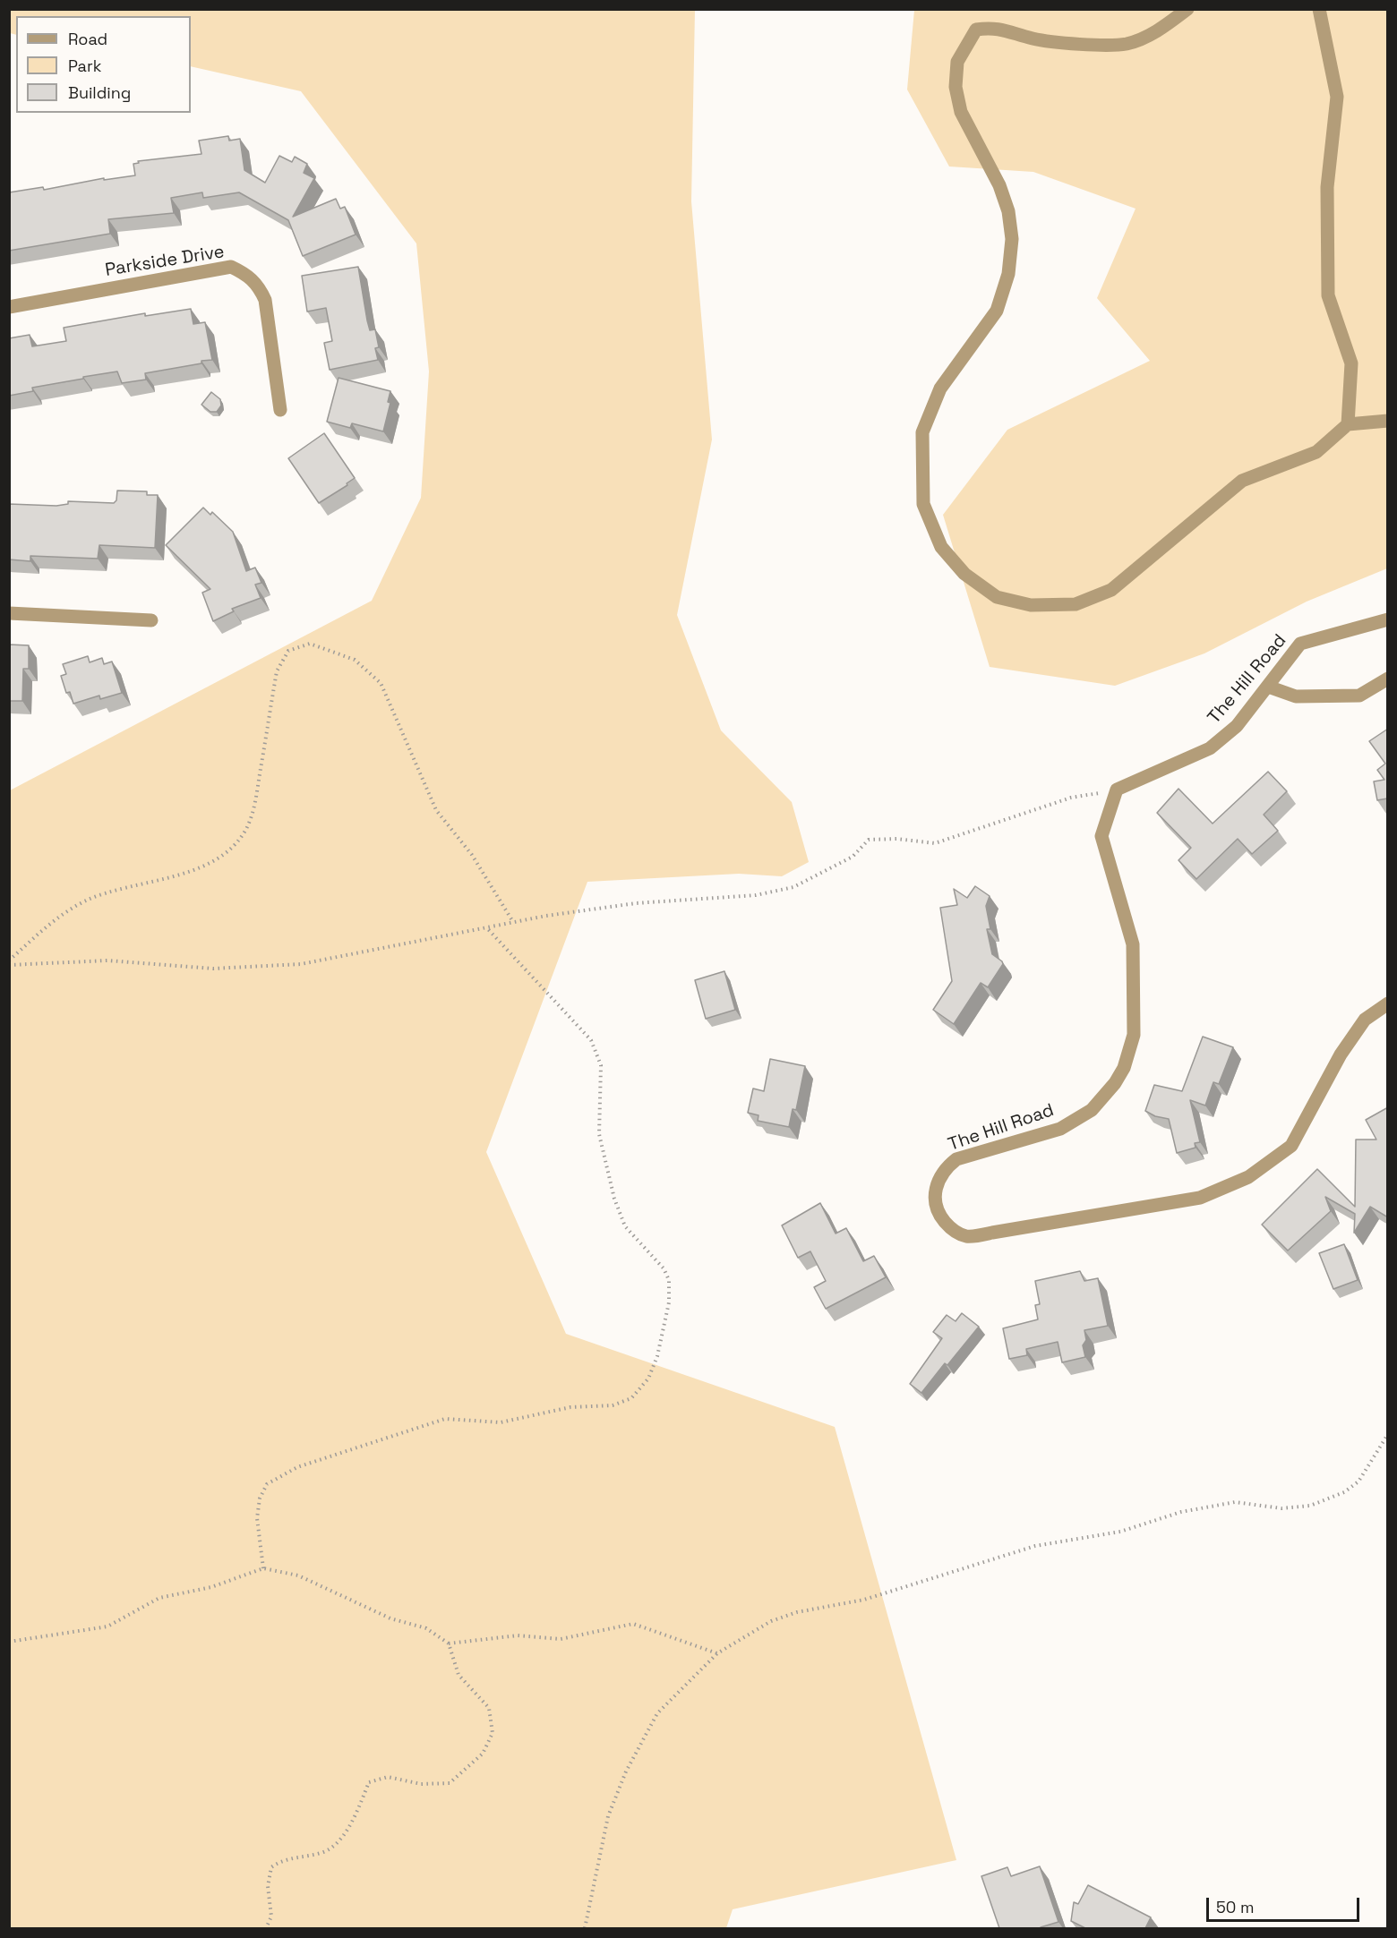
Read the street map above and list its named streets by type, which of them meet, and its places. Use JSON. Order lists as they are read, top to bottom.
{
  "streets": {
    "street": ["Parkside Drive", "The Hill Road"]
  },
  "legend": ["Road", "Park", "Building"],
  "scale_bar": "50 m"
}
